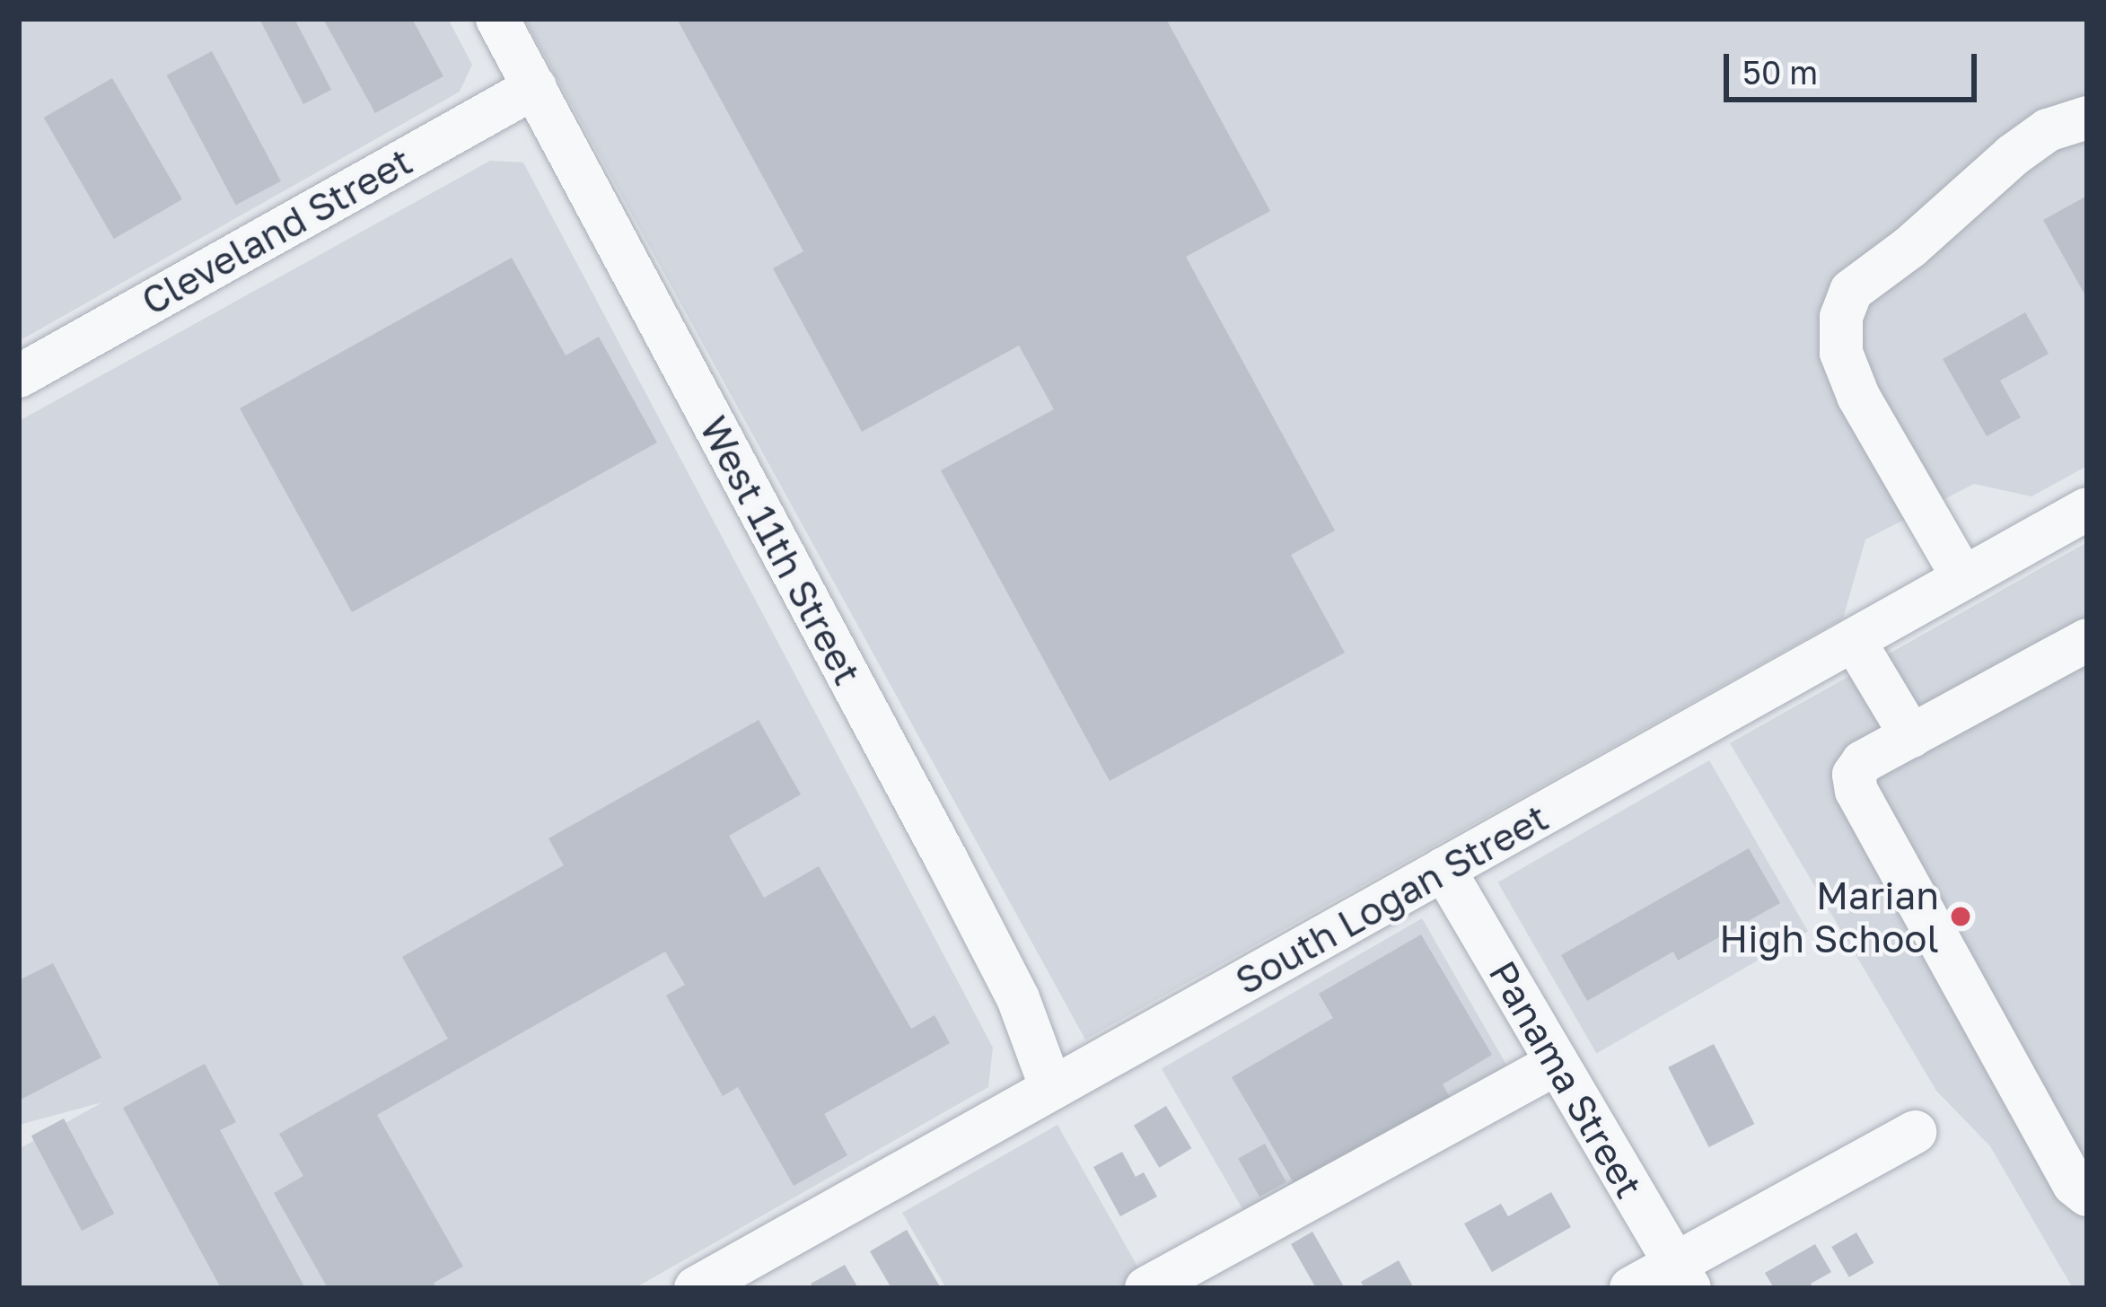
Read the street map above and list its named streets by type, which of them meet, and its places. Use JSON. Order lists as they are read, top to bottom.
{
  "streets": {
    "street": [
      "Cleveland Street",
      "West 11th Street",
      "South Logan Street",
      "Panama Street"
    ]
  },
  "crossings": [
    ["Cleveland Street", "West 11th Street"],
    ["West 11th Street", "South Logan Street"],
    ["South Logan Street", "Panama Street"]
  ],
  "places": ["Marian High School"],
  "scale_bar": "50 m"
}
